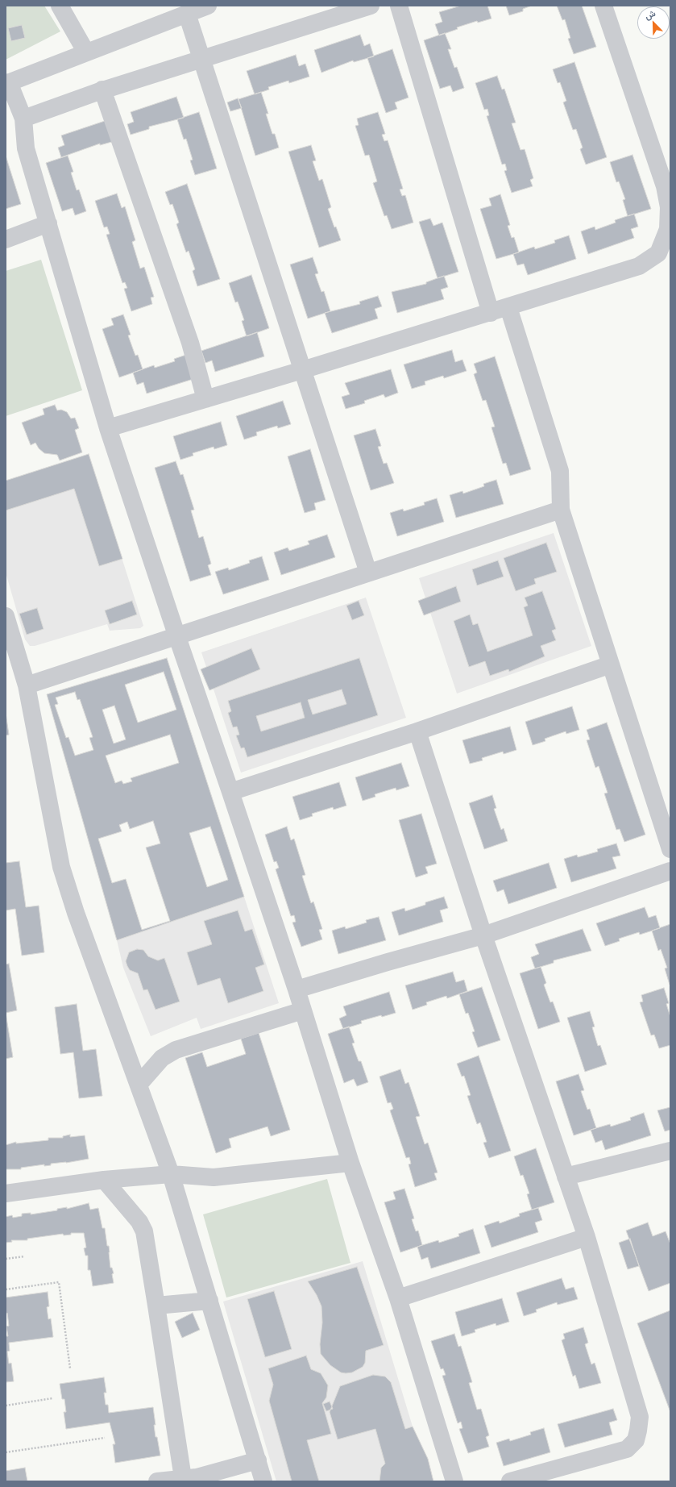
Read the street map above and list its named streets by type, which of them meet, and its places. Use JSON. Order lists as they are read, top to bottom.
{
  "north": "top left"
}
